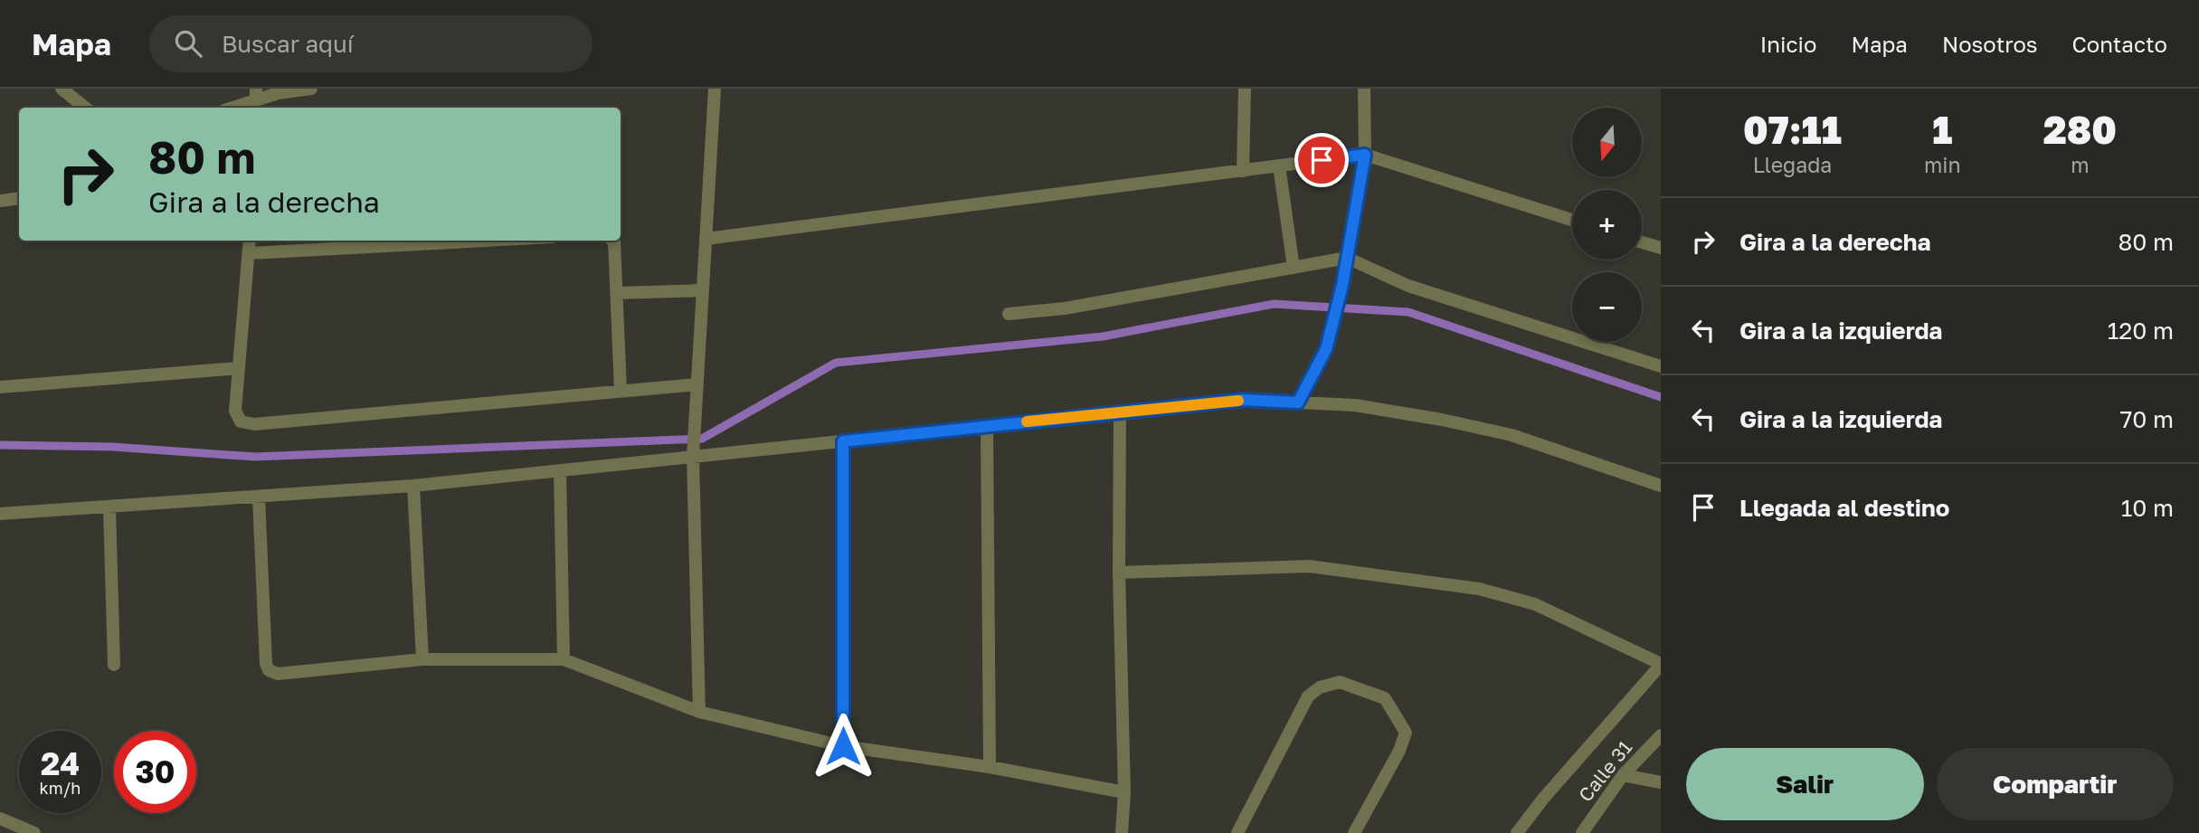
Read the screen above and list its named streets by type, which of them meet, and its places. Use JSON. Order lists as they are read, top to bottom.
{
  "streets": {
    "street": ["Calle 31"]
  },
  "north": "bottom",
  "page": {
    "header": "Mapa",
    "search": "Buscar aquí",
    "nav": [
      "Inicio",
      "Mapa",
      "Nosotros",
      "Contacto"
    ],
    "eta": [
      "07:11",
      "Llegada",
      "1",
      "min",
      "280",
      "m"
    ],
    "map_buttons": ["+", "−"],
    "turn": ["80 m", "Gira a la derecha"],
    "list": [
      {
        "name": "Gira a la derecha",
        "value": "80 m"
      },
      {
        "name": "Gira a la izquierda",
        "value": "120 m"
      },
      {
        "name": "Gira a la izquierda",
        "value": "70 m"
      },
      {
        "name": "Llegada al destino",
        "value": "10 m"
      }
    ],
    "speed": "24 km/h",
    "limit": "30",
    "buttons": ["Salir", "Compartir"]
  }
}
